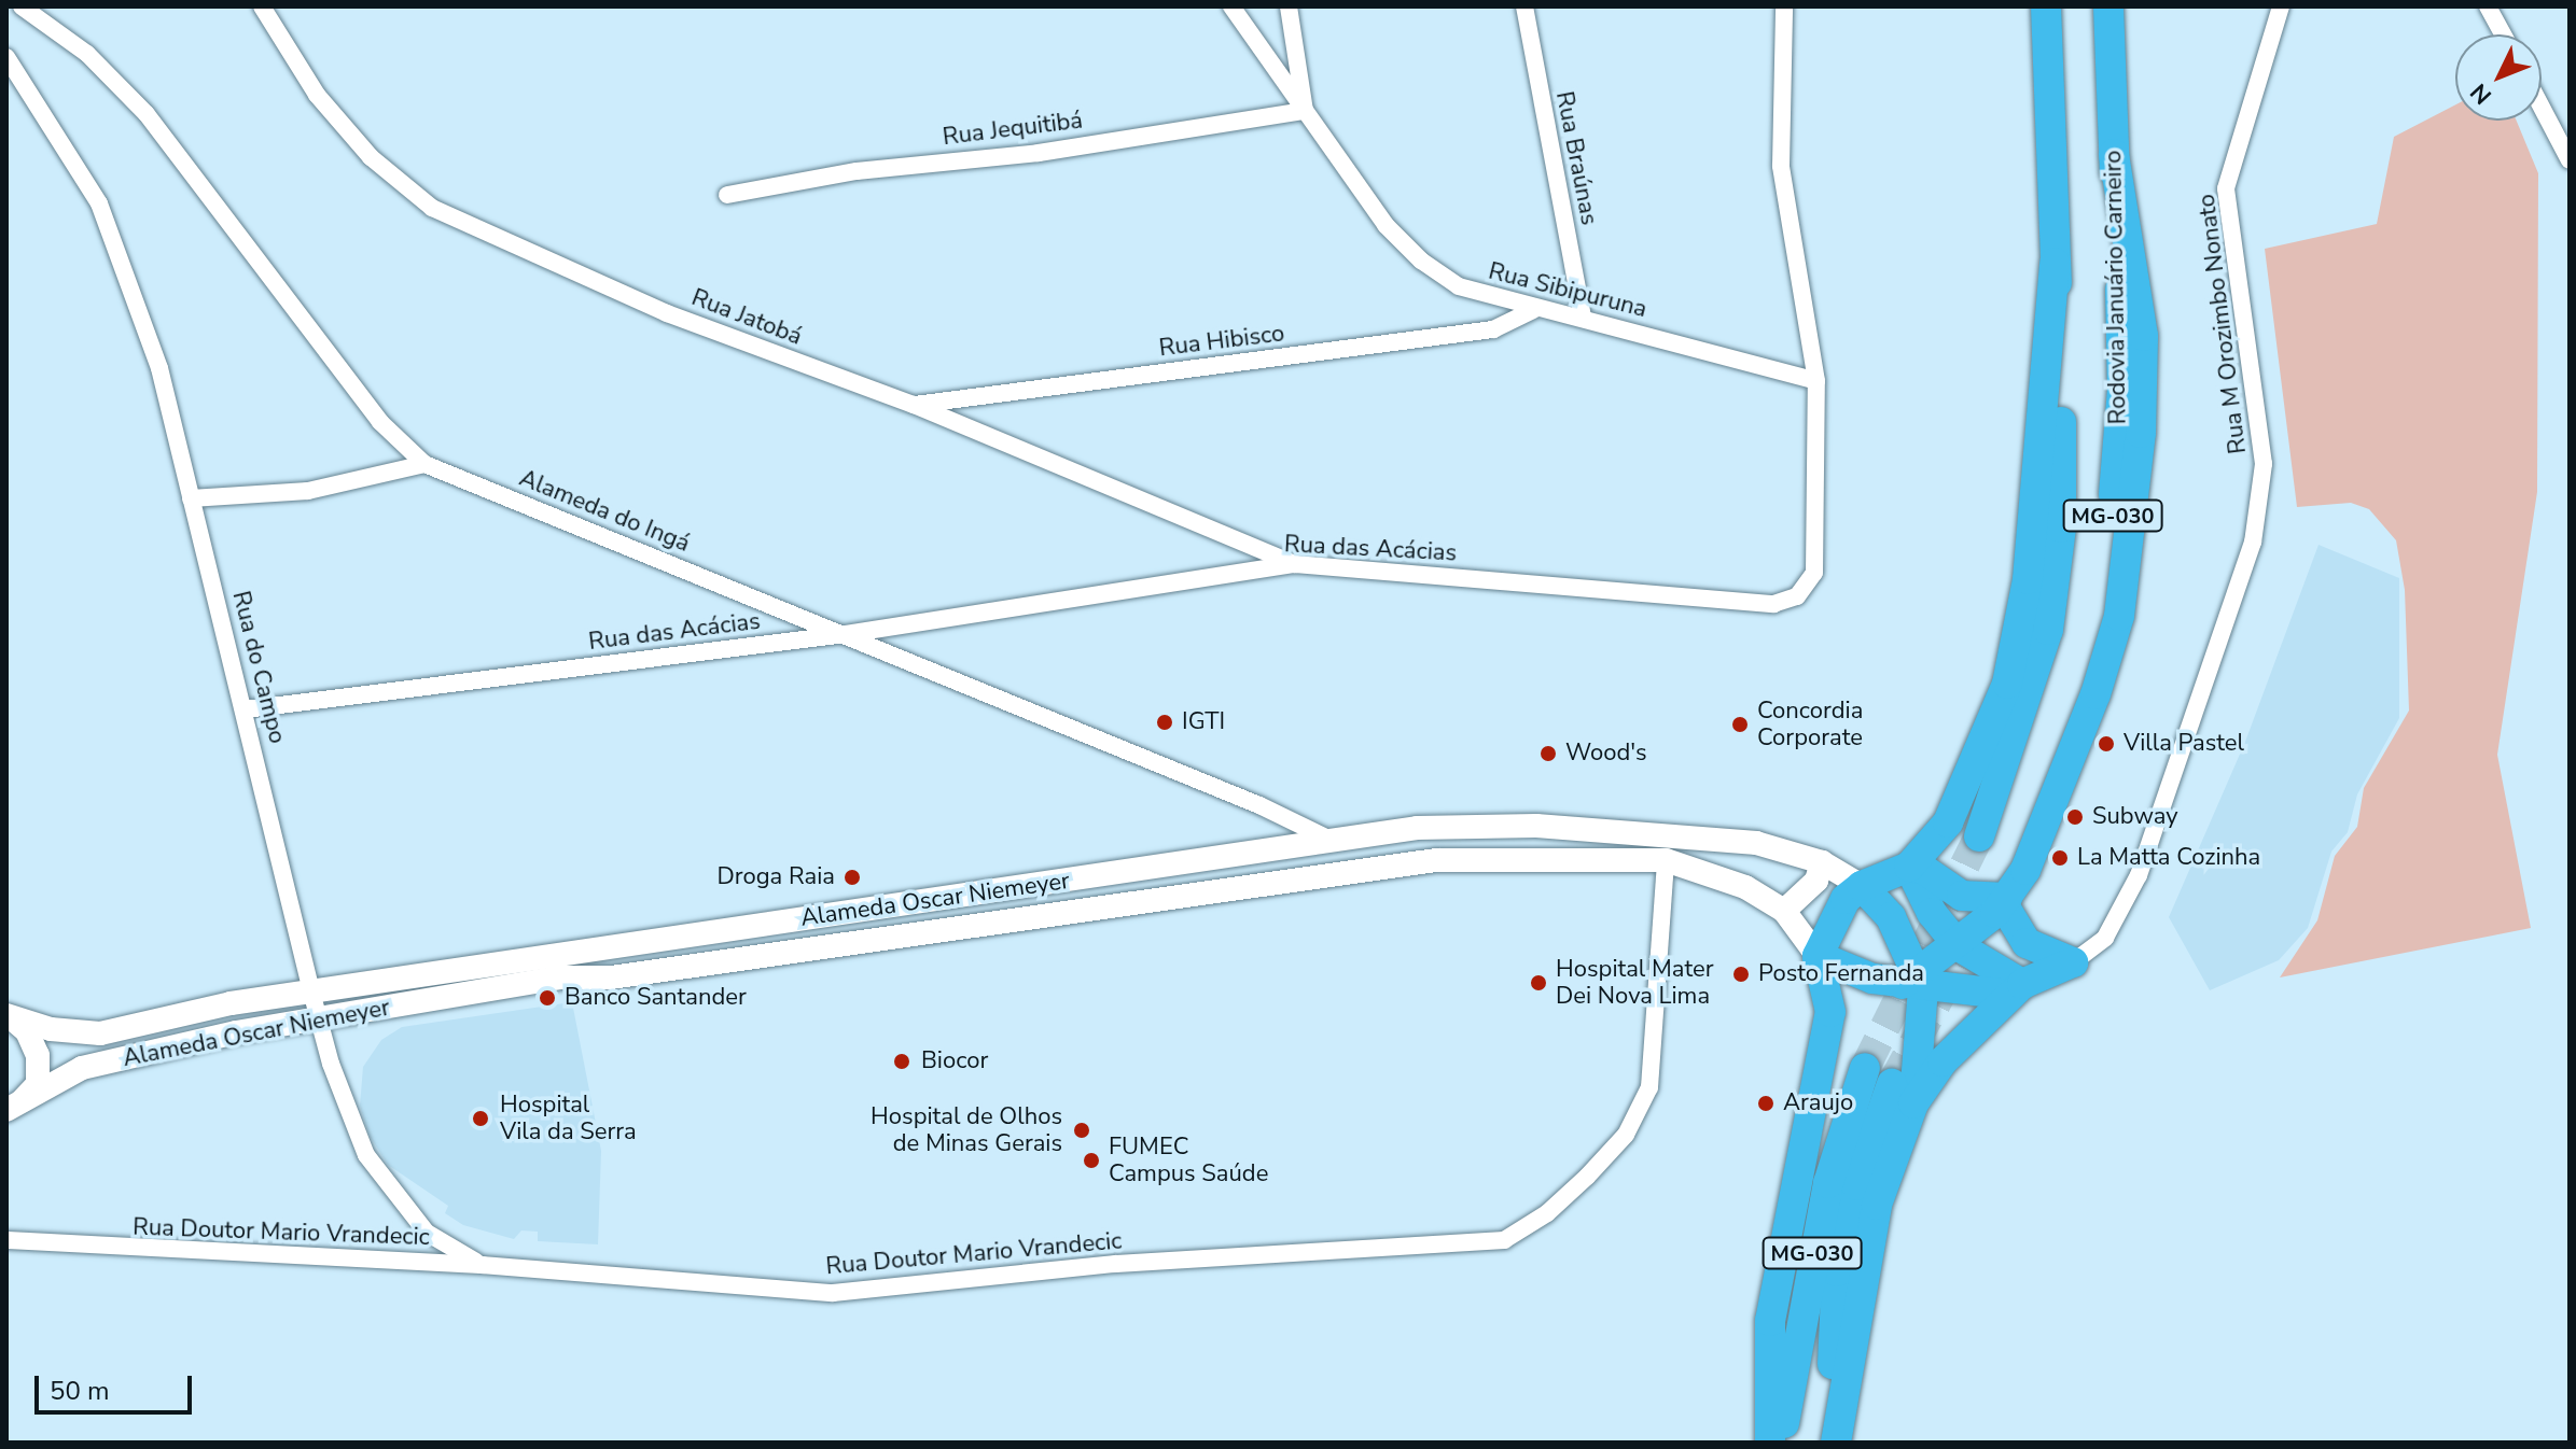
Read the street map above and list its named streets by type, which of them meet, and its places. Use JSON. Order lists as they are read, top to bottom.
{
  "streets": {
    "highway": ["Rodovia Januário Carneiro", "MG-030"],
    "street": [
      "Rua Jequitibá",
      "Rua Braúnas",
      "Rua Sibipuruna",
      "Rua Jatobá",
      "Rua M Orozimbo Nonato",
      "Rua Hibisco",
      "Alameda do Ingá",
      "Rua das Acácias",
      "Rua do Campo",
      "Alameda Oscar Niemeyer",
      "Rua Doutor Mario Vrandecic"
    ]
  },
  "crossings": [
    ["Rua Jequitibá", "Rua Sibipuruna"],
    ["Rua Braúnas", "Rua Sibipuruna"],
    ["Rua Sibipuruna", "Rua Hibisco"],
    ["Rua Sibipuruna", "Rua das Acácias"],
    ["Rua Jatobá", "Rua Hibisco"],
    ["Rua Jatobá", "Rua das Acácias"],
    ["Alameda do Ingá", "Rua das Acácias"],
    ["Alameda do Ingá", "Alameda Oscar Niemeyer"],
    ["Rua das Acácias", "Rua do Campo"],
    ["Rua do Campo", "Alameda Oscar Niemeyer"],
    ["Rua do Campo", "Rua Doutor Mario Vrandecic"],
    ["Alameda Oscar Niemeyer", "Rua Doutor Mario Vrandecic"]
  ],
  "places": [
    "IGTI",
    "Concordia Corporate",
    "Villa Pastel",
    "Wood's",
    "Subway",
    "La Matta Cozinha",
    "Droga Raia",
    "Posto Fernanda",
    "Hospital Mater Dei Nova Lima",
    "Banco Santander",
    "Biocor",
    "Araujo",
    "Hospital Vila da Serra",
    "Hospital de Olhos de Minas Gerais",
    "FUMEC Campus Saúde"
  ],
  "scale_bar": "50 m",
  "north": "bottom left"
}
